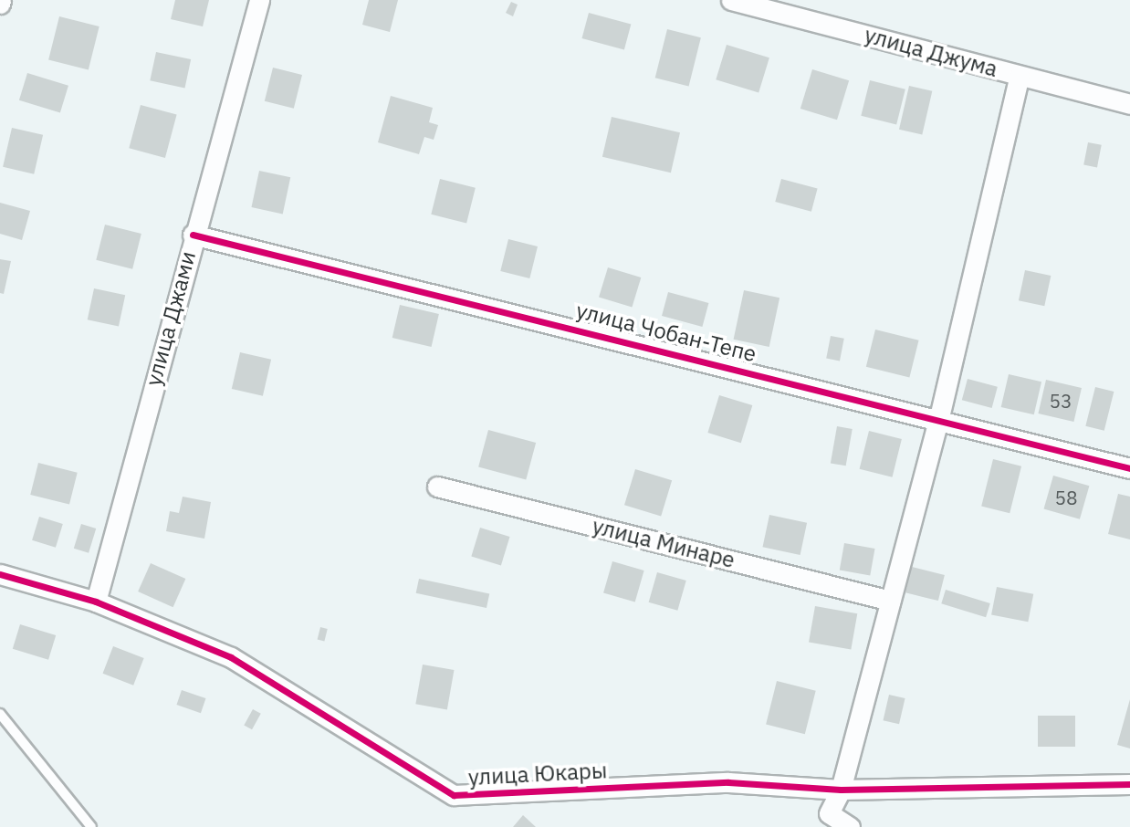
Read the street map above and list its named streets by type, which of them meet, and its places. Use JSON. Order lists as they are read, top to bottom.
{
  "streets": {
    "street": [
      "улица Джума",
      "улица Джами",
      "улица Чобан-Тепе",
      "улица Минаре",
      "улица Юкары"
    ]
  },
  "crossings": [
    ["улица Джами", "улица Чобан-Тепе"],
    ["улица Джами", "улица Юкары"]
  ],
  "house_numbers": ["53", "58"]
}
